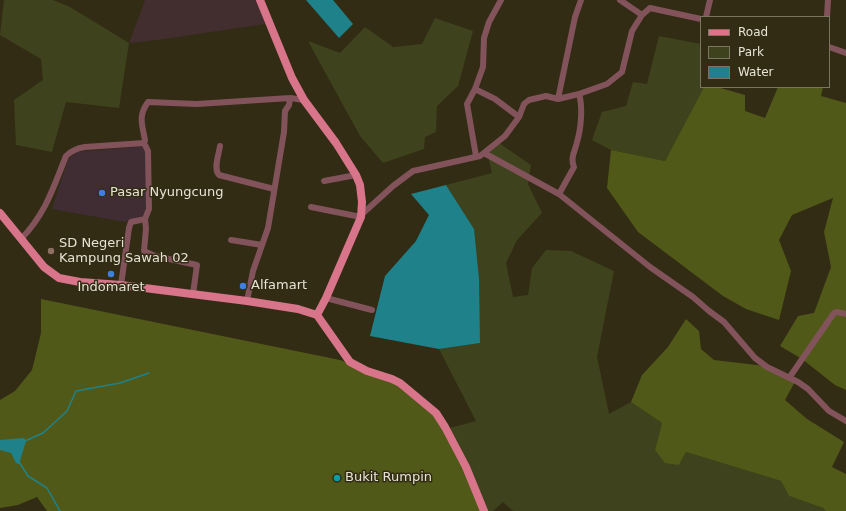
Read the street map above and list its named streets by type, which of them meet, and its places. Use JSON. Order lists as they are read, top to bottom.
{
  "places": [
    "Pasar Nyungcung",
    "SD Negeri Kampung Sawah 02",
    "Indomaret",
    "Alfamart",
    "Bukit Rumpin"
  ],
  "legend": ["Road", "Park", "Water"]
}
